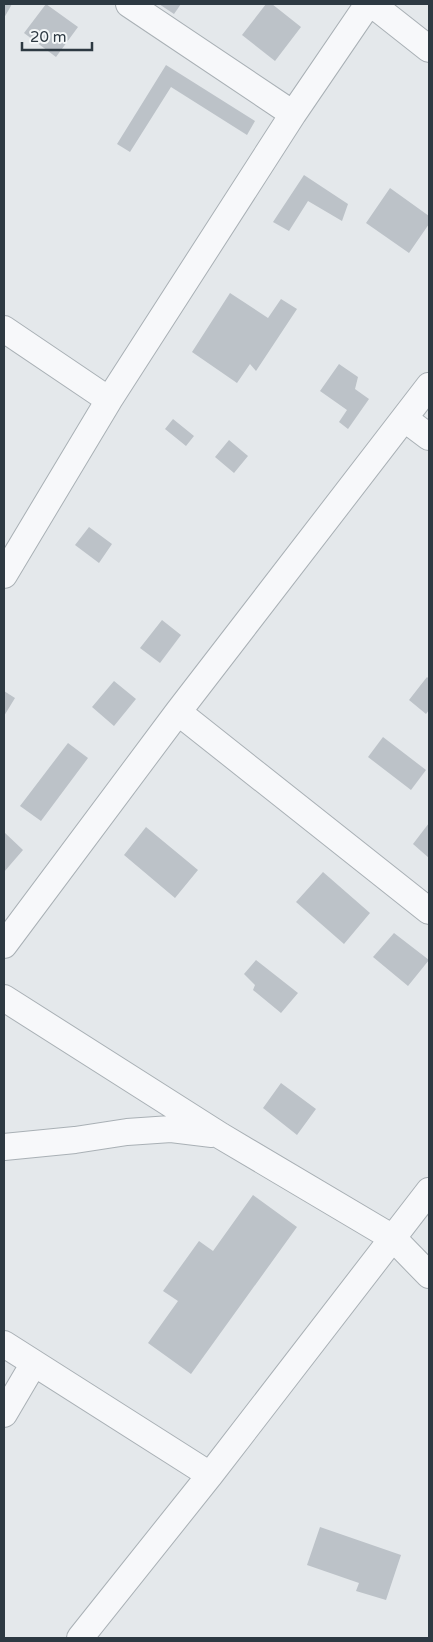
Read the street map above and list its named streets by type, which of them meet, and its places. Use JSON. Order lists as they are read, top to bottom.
{
  "scale_bar": "20 m"
}
